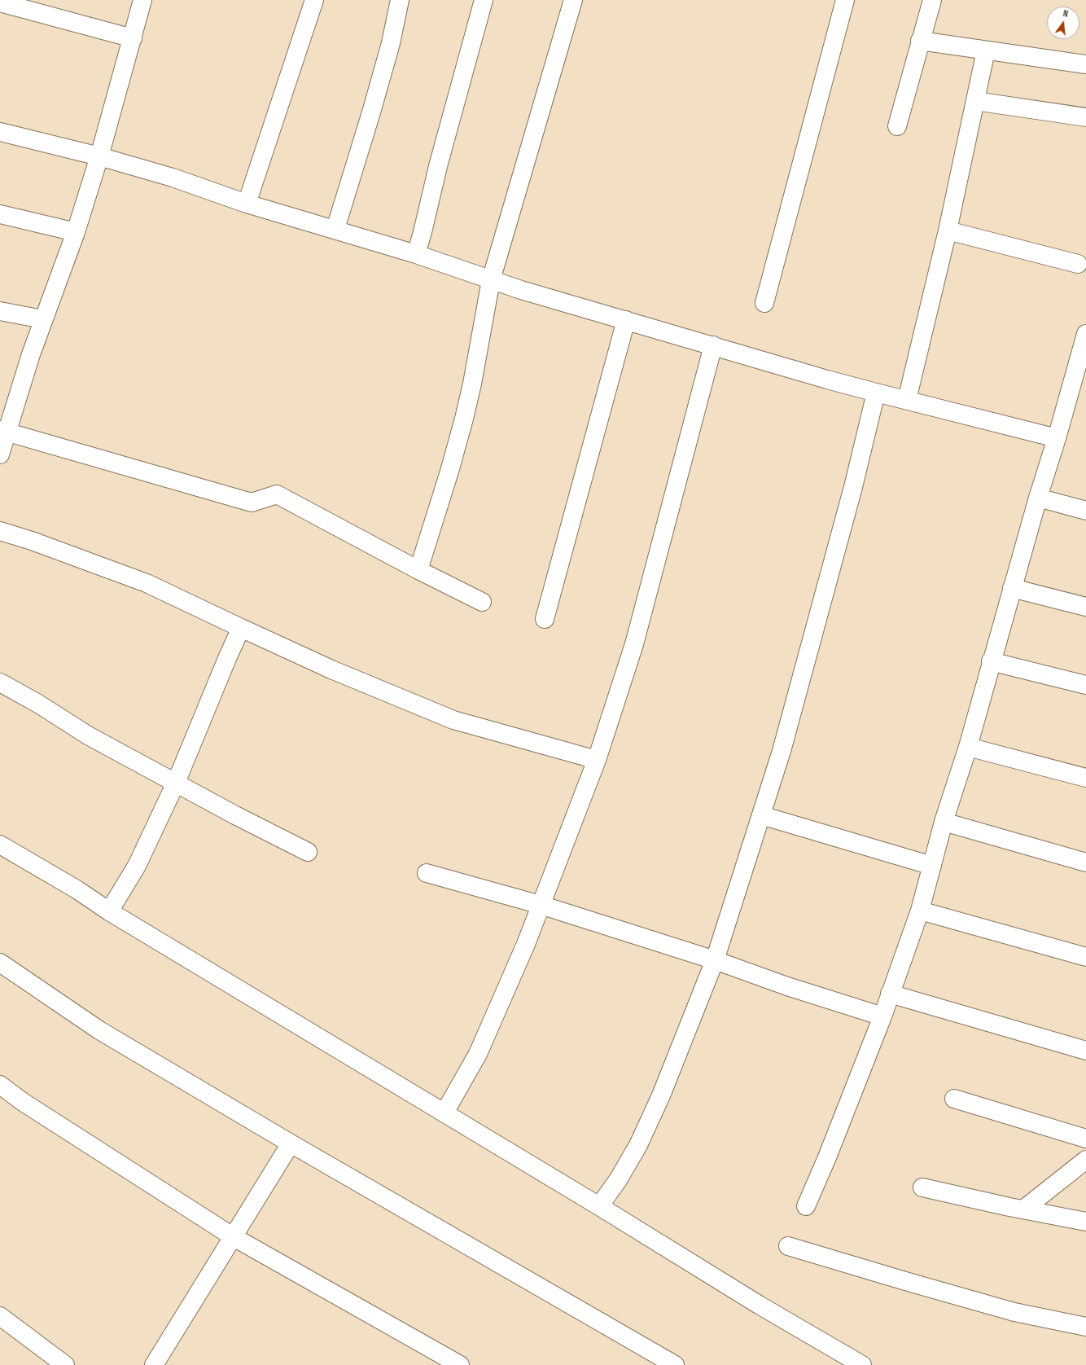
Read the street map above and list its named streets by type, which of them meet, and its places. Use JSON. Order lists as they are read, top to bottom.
{
  "north": "top"
}
